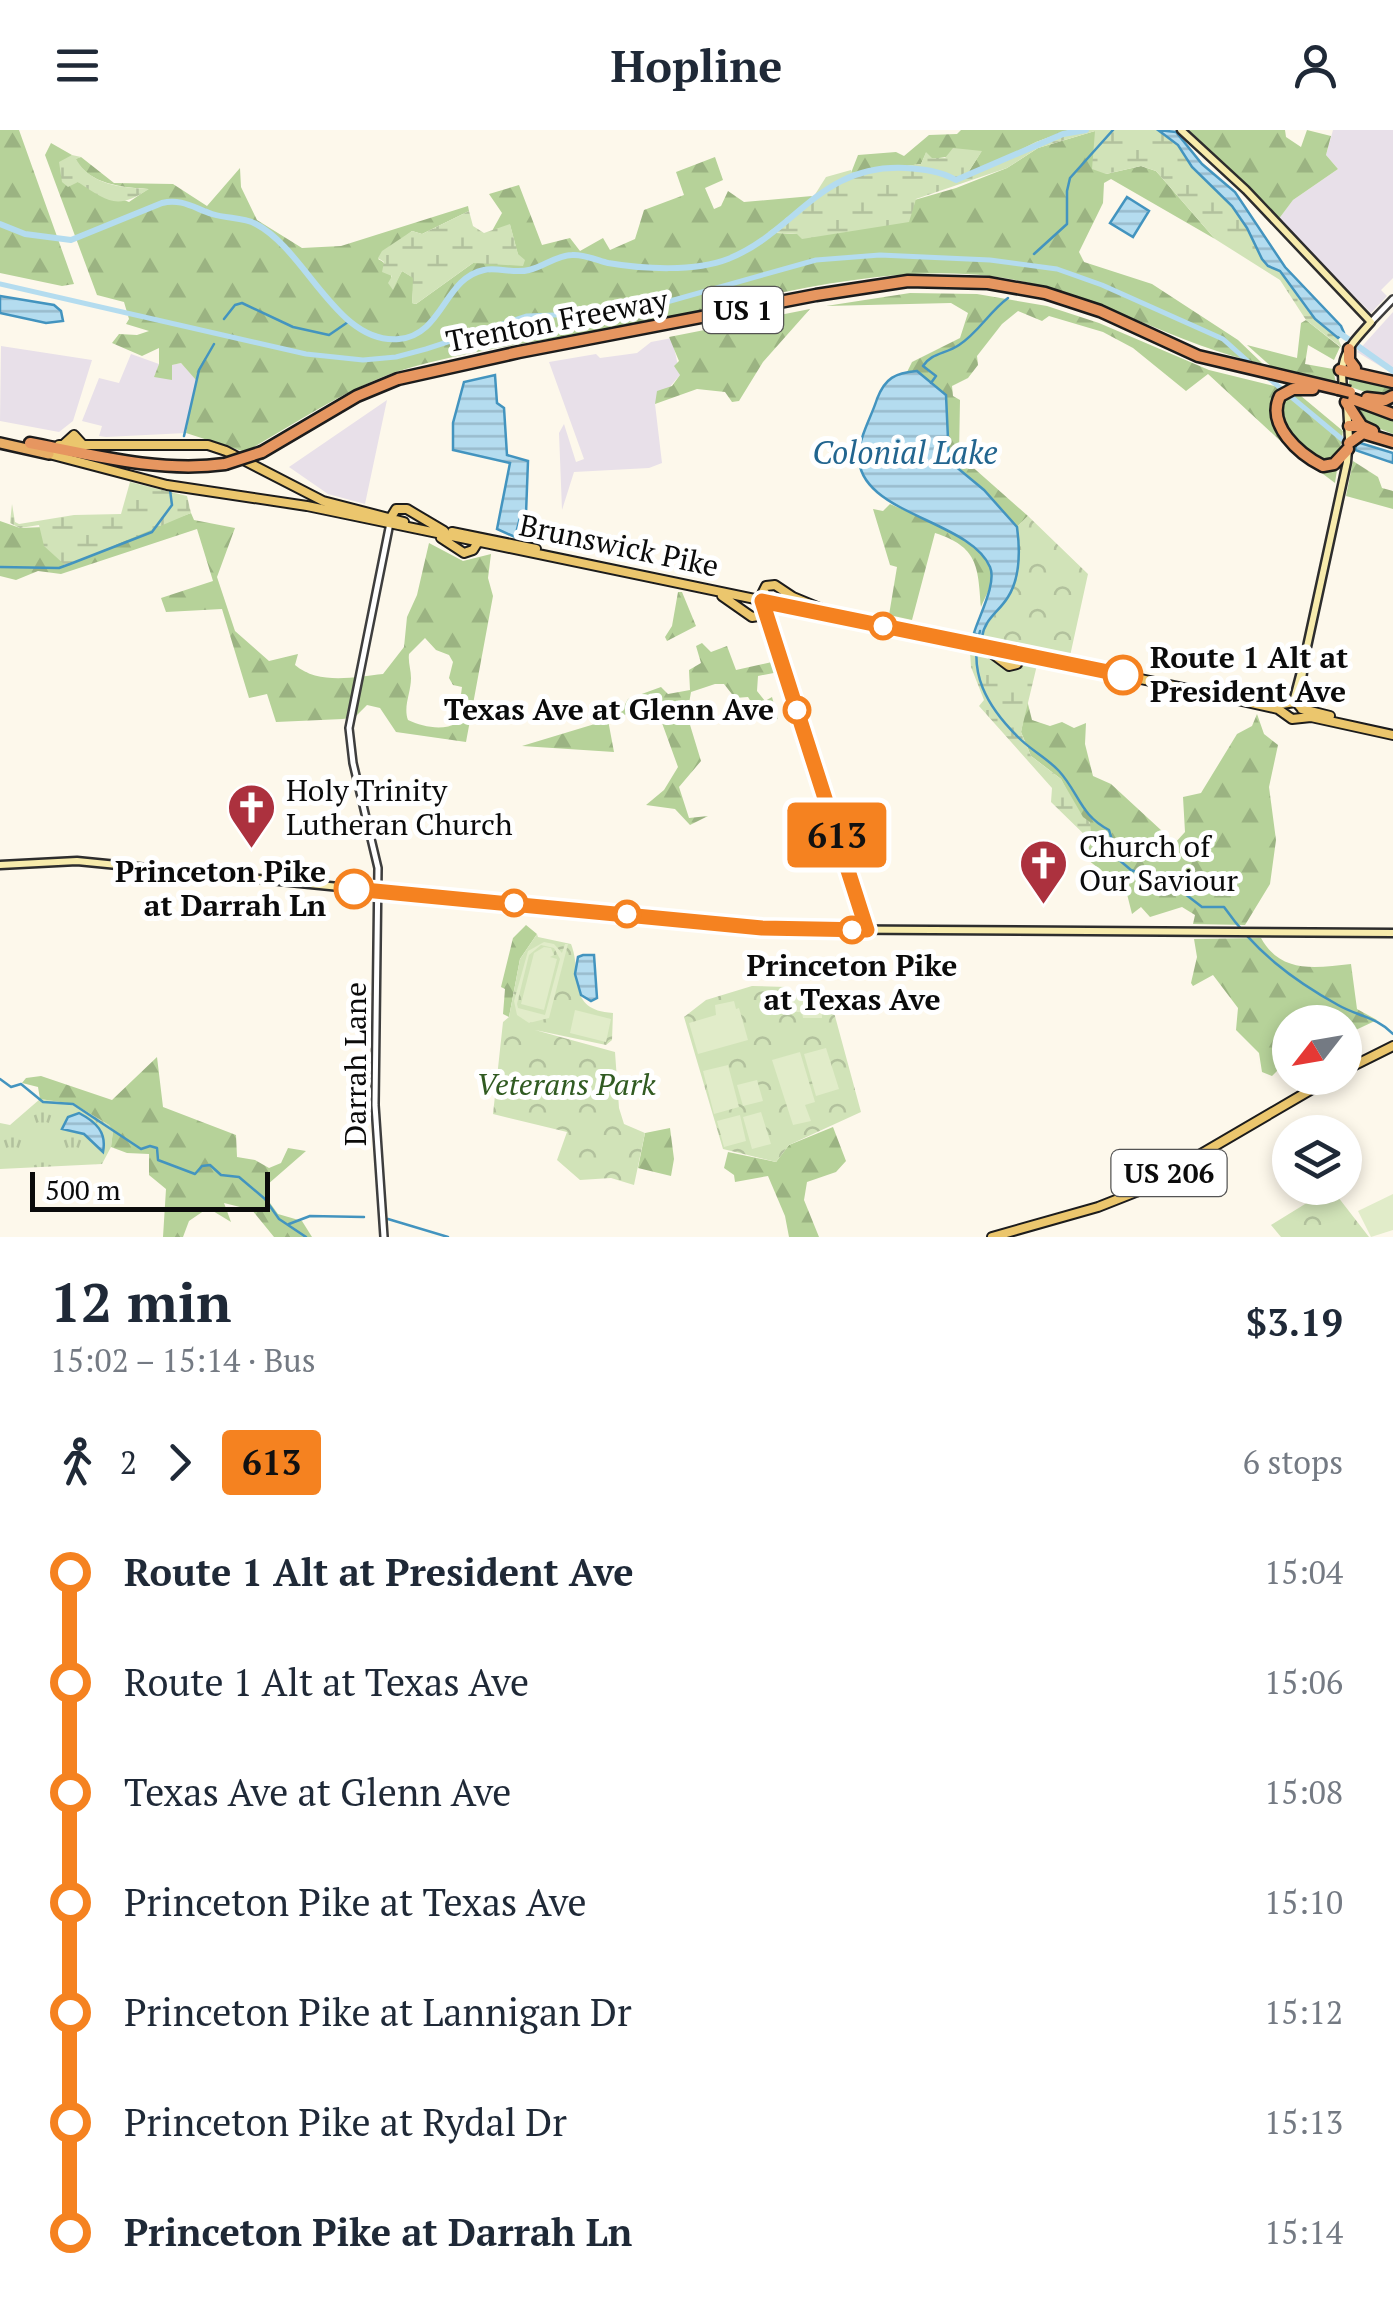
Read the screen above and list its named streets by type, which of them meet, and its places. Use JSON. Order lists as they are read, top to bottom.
{
  "streets": {
    "highway": ["US 1", "Trenton Freeway"],
    "main road": ["Brunswick Pike", "US 206"],
    "street": ["Darrah Lane"]
  },
  "crossings": [
    ["US 1", "Trenton Freeway"],
    ["Brunswick Pike", "Darrah Lane"]
  ],
  "water": ["Colonial Lake"],
  "parks": ["Veterans Park"],
  "places": {
    "other": [
      "Route 1 Alt at President Ave",
      "Texas Ave at Glenn Ave",
      "Princeton Pike at Darrah Ln",
      "Princeton Pike at Texas Ave"
    ],
    "church": ["Holy Trinity Lutheran Church", "Church of Our Saviour"]
  },
  "lines": ["bus line 613"],
  "scale_bar": "500 m",
  "north": "bottom left",
  "page": {
    "header": "Hopline",
    "on_map": "613",
    "scale": "500 m",
    "heading": ["12 min", "15:02 – 15:14 · Bus", "$3.19"],
    "legs": ["2", "613", "6 stops"],
    "list": [
      {
        "name": "Route 1 Alt at President Ave",
        "value": "15:04"
      },
      {
        "name": "Route 1 Alt at Texas Ave",
        "value": "15:06"
      },
      {
        "name": "Texas Ave at Glenn Ave",
        "value": "15:08"
      },
      {
        "name": "Princeton Pike at Texas Ave",
        "value": "15:10"
      },
      {
        "name": "Princeton Pike at Lannigan Dr",
        "value": "15:12"
      },
      {
        "name": "Princeton Pike at Rydal Dr",
        "value": "15:13"
      },
      {
        "name": "Princeton Pike at Darrah Ln",
        "value": "15:14"
      }
    ]
  }
}
